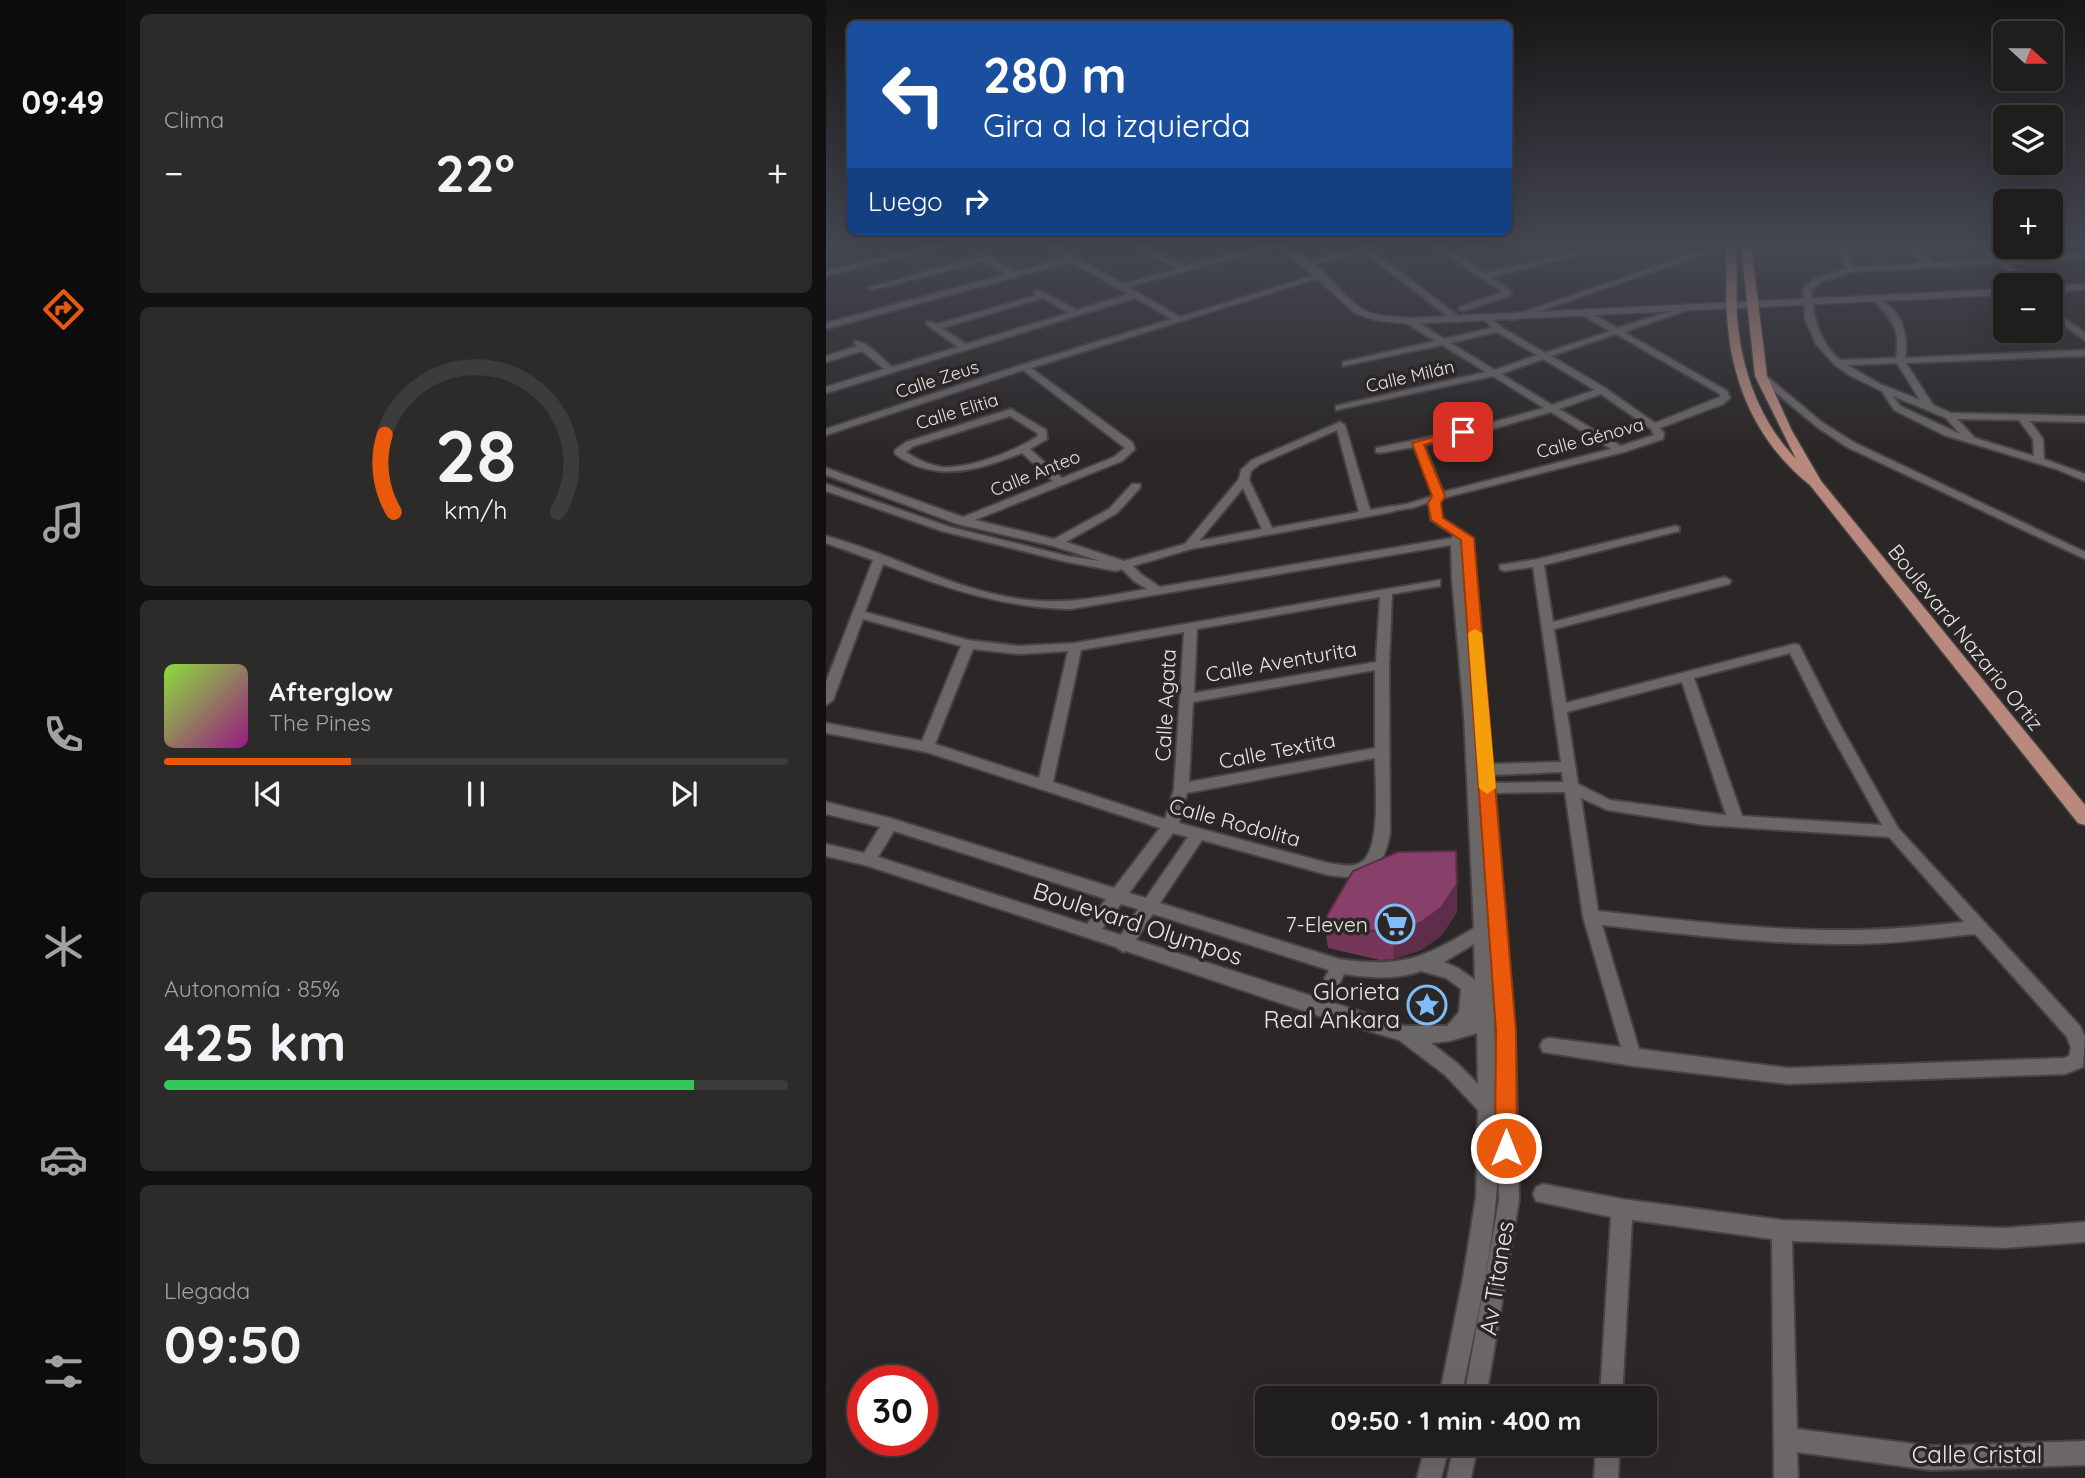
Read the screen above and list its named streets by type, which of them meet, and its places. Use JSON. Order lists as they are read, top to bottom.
{
  "streets": {
    "main road": ["Boulevard Nazario Ortiz"],
    "street": [
      "Calle Milán",
      "Calle Zeus",
      "Calle Elitia",
      "Calle Génova",
      "Calle Anteo",
      "Calle Aventurita",
      "Calle Agata",
      "Calle Textita",
      "Calle Rodolita",
      "Boulevard Olympos",
      "Av Titanes",
      "Calle Cristal"
    ]
  },
  "crossings": [
    ["Calle Milán", "Calle Génova"],
    ["Calle Zeus", "Calle Anteo"],
    ["Calle Aventurita", "Calle Agata"],
    ["Calle Aventurita", "Calle Rodolita"],
    ["Calle Agata", "Calle Textita"],
    ["Calle Agata", "Calle Rodolita"],
    ["Calle Textita", "Calle Rodolita"],
    ["Boulevard Olympos", "Av Titanes"]
  ],
  "places": {
    "supermarket": ["7-Eleven"],
    "place": ["Glorieta Real Ankara"]
  },
  "north": "right",
  "page": {
    "tabs": "09:49",
    "tile": [
      "Clima",
      ["Autonomía · 85%", "425 km"],
      ["Llegada", "09:50"]
    ],
    "map_buttons": ["+", "−"],
    "turn": ["280 m", "Gira a la izquierda"],
    "heat": ["−", "22°", "+"],
    "then": "Luego",
    "song": ["Afterglow", "The Pines"],
    "limit": "30",
    "trip": "09:50 · 1 min · 400 m",
    "gauge": ["28", "km/h"]
  }
}
